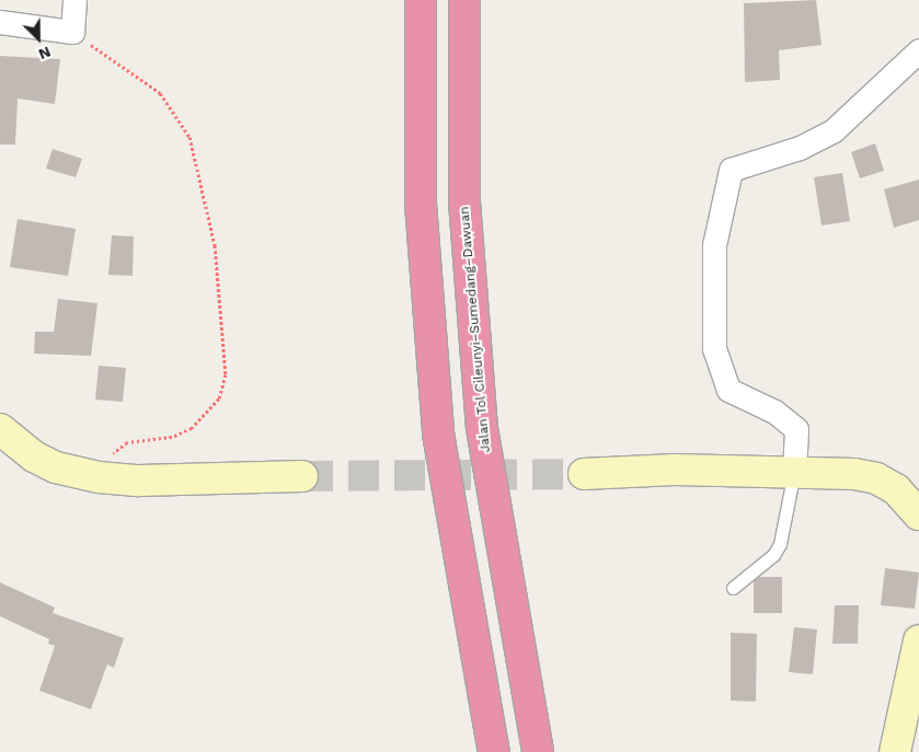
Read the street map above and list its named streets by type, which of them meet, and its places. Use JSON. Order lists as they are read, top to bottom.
{
  "streets": {
    "highway": ["Jalan Tol Cileunyi–Sumedang–Dawuan"]
  },
  "north": "bottom right"
}
